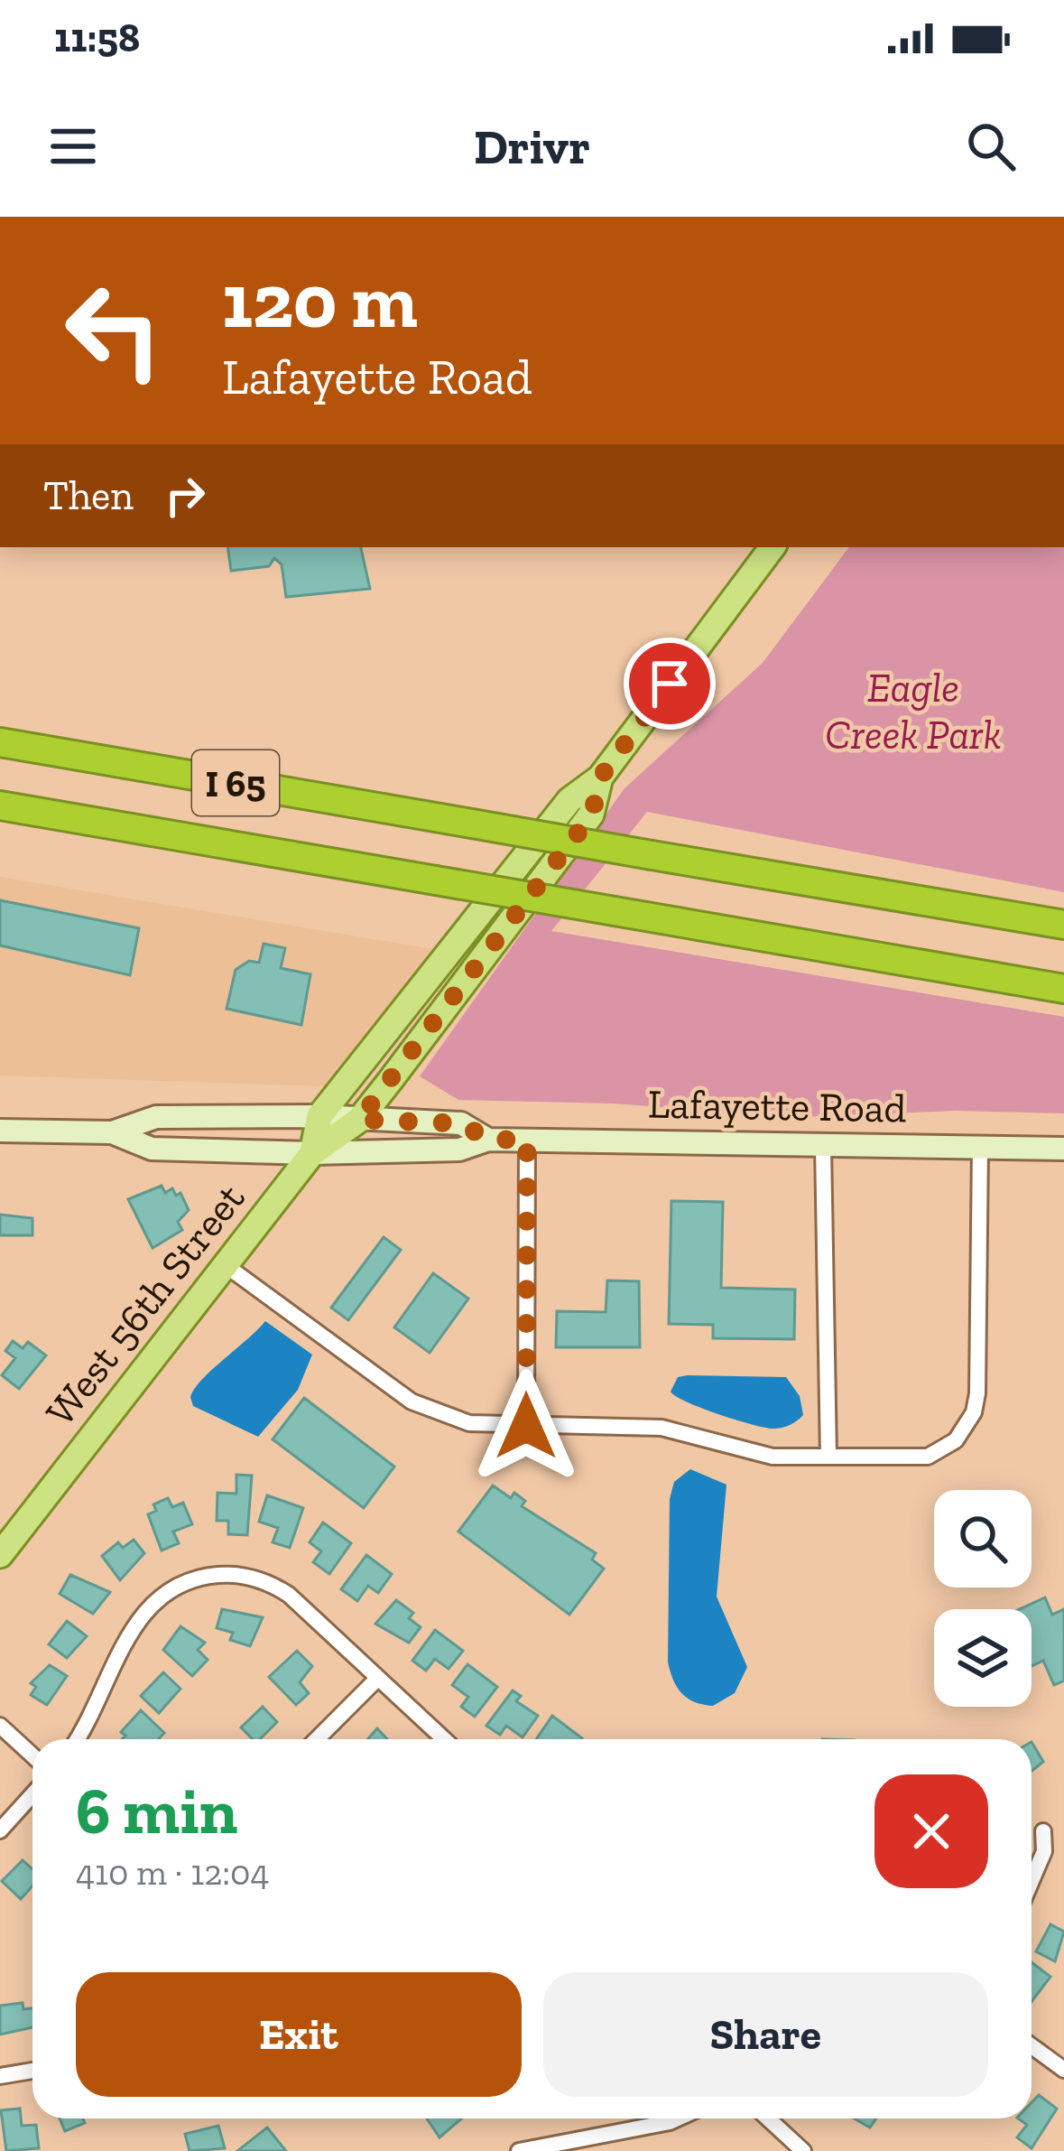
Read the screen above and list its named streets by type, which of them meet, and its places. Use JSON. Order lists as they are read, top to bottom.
{
  "streets": {
    "highway": ["I 65"],
    "main road": ["Lafayette Road", "West 56th Street"]
  },
  "crossings": [
    ["Lafayette Road", "West 56th Street"]
  ],
  "parks": ["Eagle Creek Park"],
  "page": {
    "status": "11:58",
    "header": "Drivr",
    "turn": ["120 m", "Lafayette Road"],
    "then": "Then",
    "heading": ["6 min", "410 m · 12:04"],
    "buttons": ["Exit", "Share"]
  }
}
